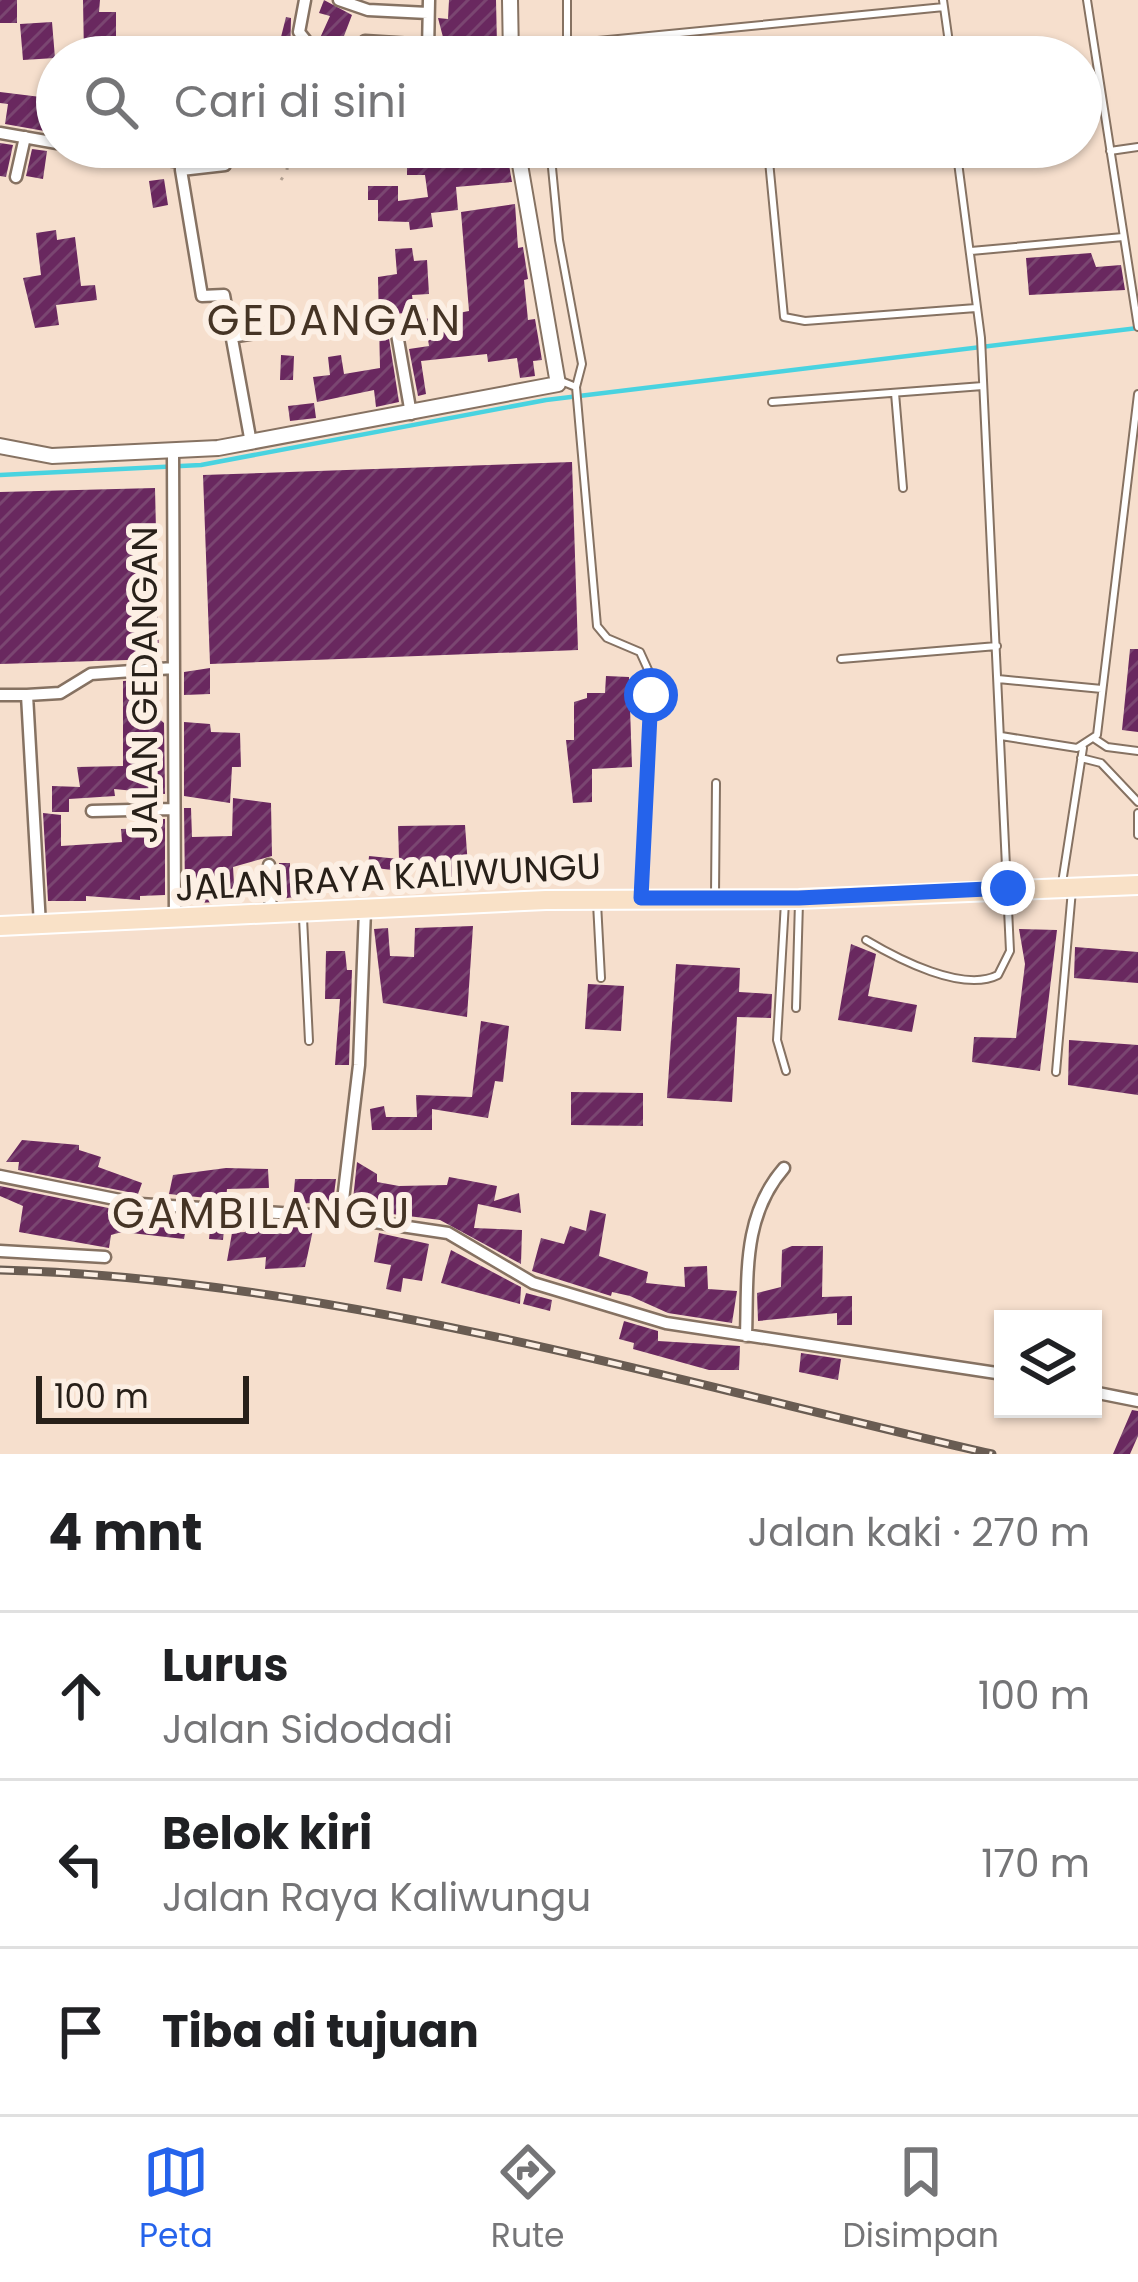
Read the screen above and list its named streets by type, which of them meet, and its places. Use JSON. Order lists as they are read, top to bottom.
{
  "streets": {
    "main road": ["JALAN RAYA KALIWUNGU"],
    "street": ["JALAN GEDANGAN"]
  },
  "crossings": [
    ["JALAN GEDANGAN", "JALAN RAYA KALIWUNGU"]
  ],
  "districts": ["GEDANGAN", "GAMBILANGU"],
  "scale_bar": "100 m",
  "page": {
    "search": "Cari di sini",
    "scale": "100 m",
    "heading": ["4 mnt", "Jalan kaki · 270 m"],
    "list": [
      ["Lurus", "Jalan Sidodadi", "100 m"],
      ["Belok kiri", "Jalan Raya Kaliwungu", "170 m"],
      "Tiba di tujuan"
    ],
    "nav": ["Peta", "Rute", "Disimpan"]
  }
}
